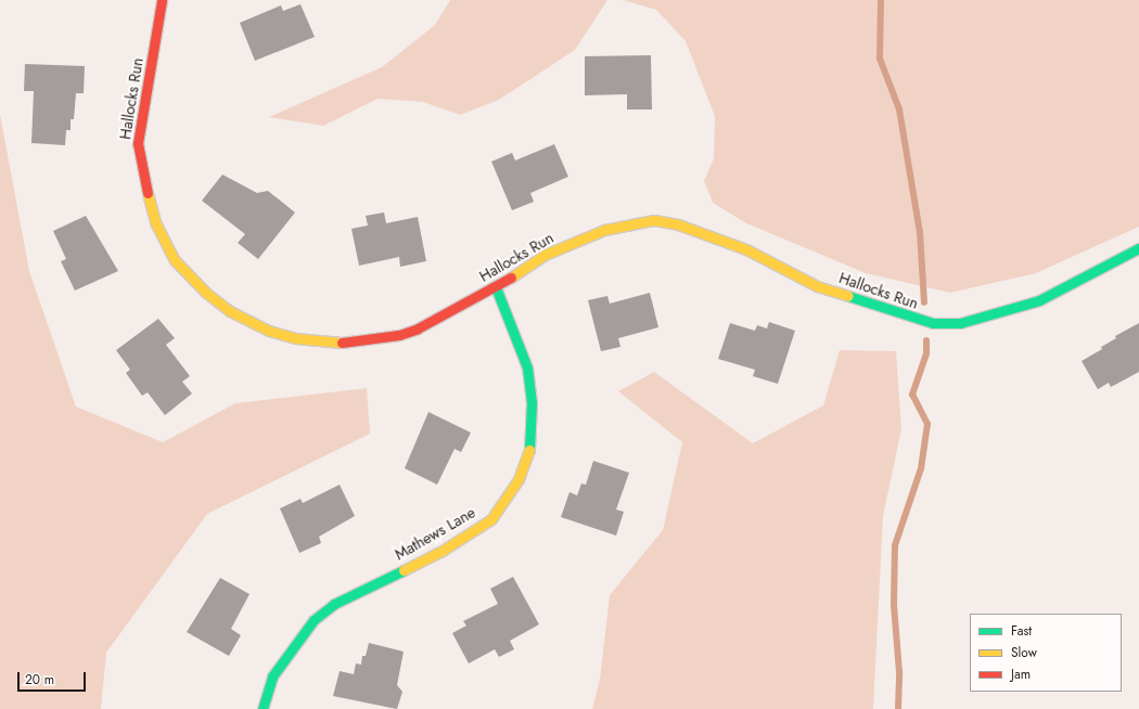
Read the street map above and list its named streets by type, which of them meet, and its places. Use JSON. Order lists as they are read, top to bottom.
{
  "streets": {
    "street": ["Hallocks Run", "Mathews Lane"]
  },
  "crossings": [
    ["Hallocks Run", "Mathews Lane"]
  ],
  "legend": ["Fast", "Slow", "Jam"],
  "scale_bar": "20 m"
}
